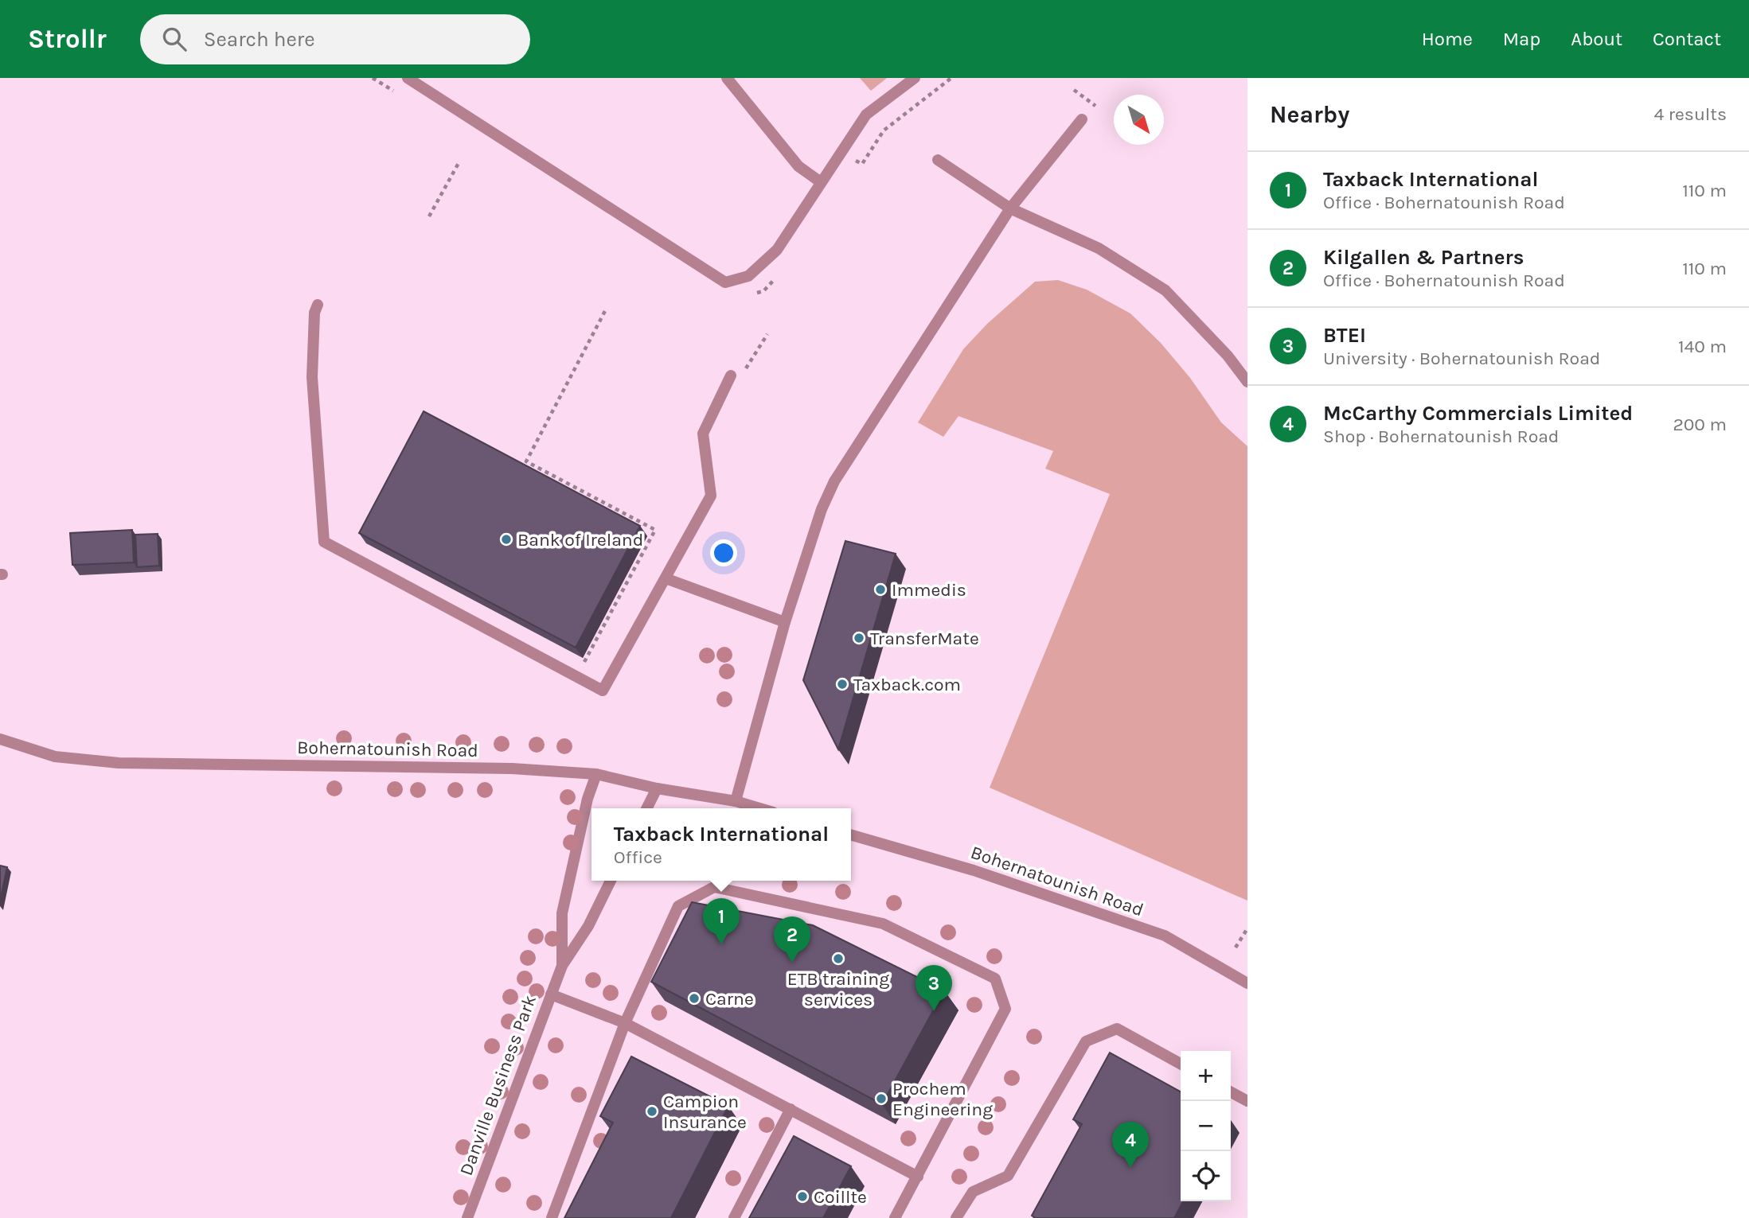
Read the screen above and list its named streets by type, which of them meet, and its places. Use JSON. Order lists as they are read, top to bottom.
{
  "streets": {
    "street": ["Bohernatounish Road", "Danville Business Park"]
  },
  "crossings": [
    ["Bohernatounish Road", "Danville Business Park"]
  ],
  "places": [
    "Bank of Ireland",
    "Immedis",
    "TransferMate",
    "Taxback.com",
    "ETB training services",
    "Carne",
    "Prochem Engineering",
    "Campion Insurance",
    "Coillte"
  ],
  "north": "bottom right",
  "page": {
    "header": "Strollr",
    "search": "Search here",
    "nav": [
      "Home",
      "Map",
      "About",
      "Contact"
    ],
    "heading": ["Nearby", "4 results"],
    "list": [
      {
        "mark": "1",
        "name": "Taxback International",
        "note": "Office · Bohernatounish Road",
        "value": "110 m"
      },
      {
        "mark": "2",
        "name": "Kilgallen & Partners",
        "note": "Office · Bohernatounish Road",
        "value": "110 m"
      },
      {
        "mark": "3",
        "name": "BTEI",
        "note": "University · Bohernatounish Road",
        "value": "140 m"
      },
      {
        "mark": "4",
        "name": "McCarthy Commercials Limited",
        "note": "Shop · Bohernatounish Road",
        "value": "200 m"
      }
    ],
    "popup": ["Taxback International", "Office"],
    "pins": [
      "1",
      "2",
      "3",
      "4"
    ],
    "map_buttons": ["+", "−"]
  }
}
